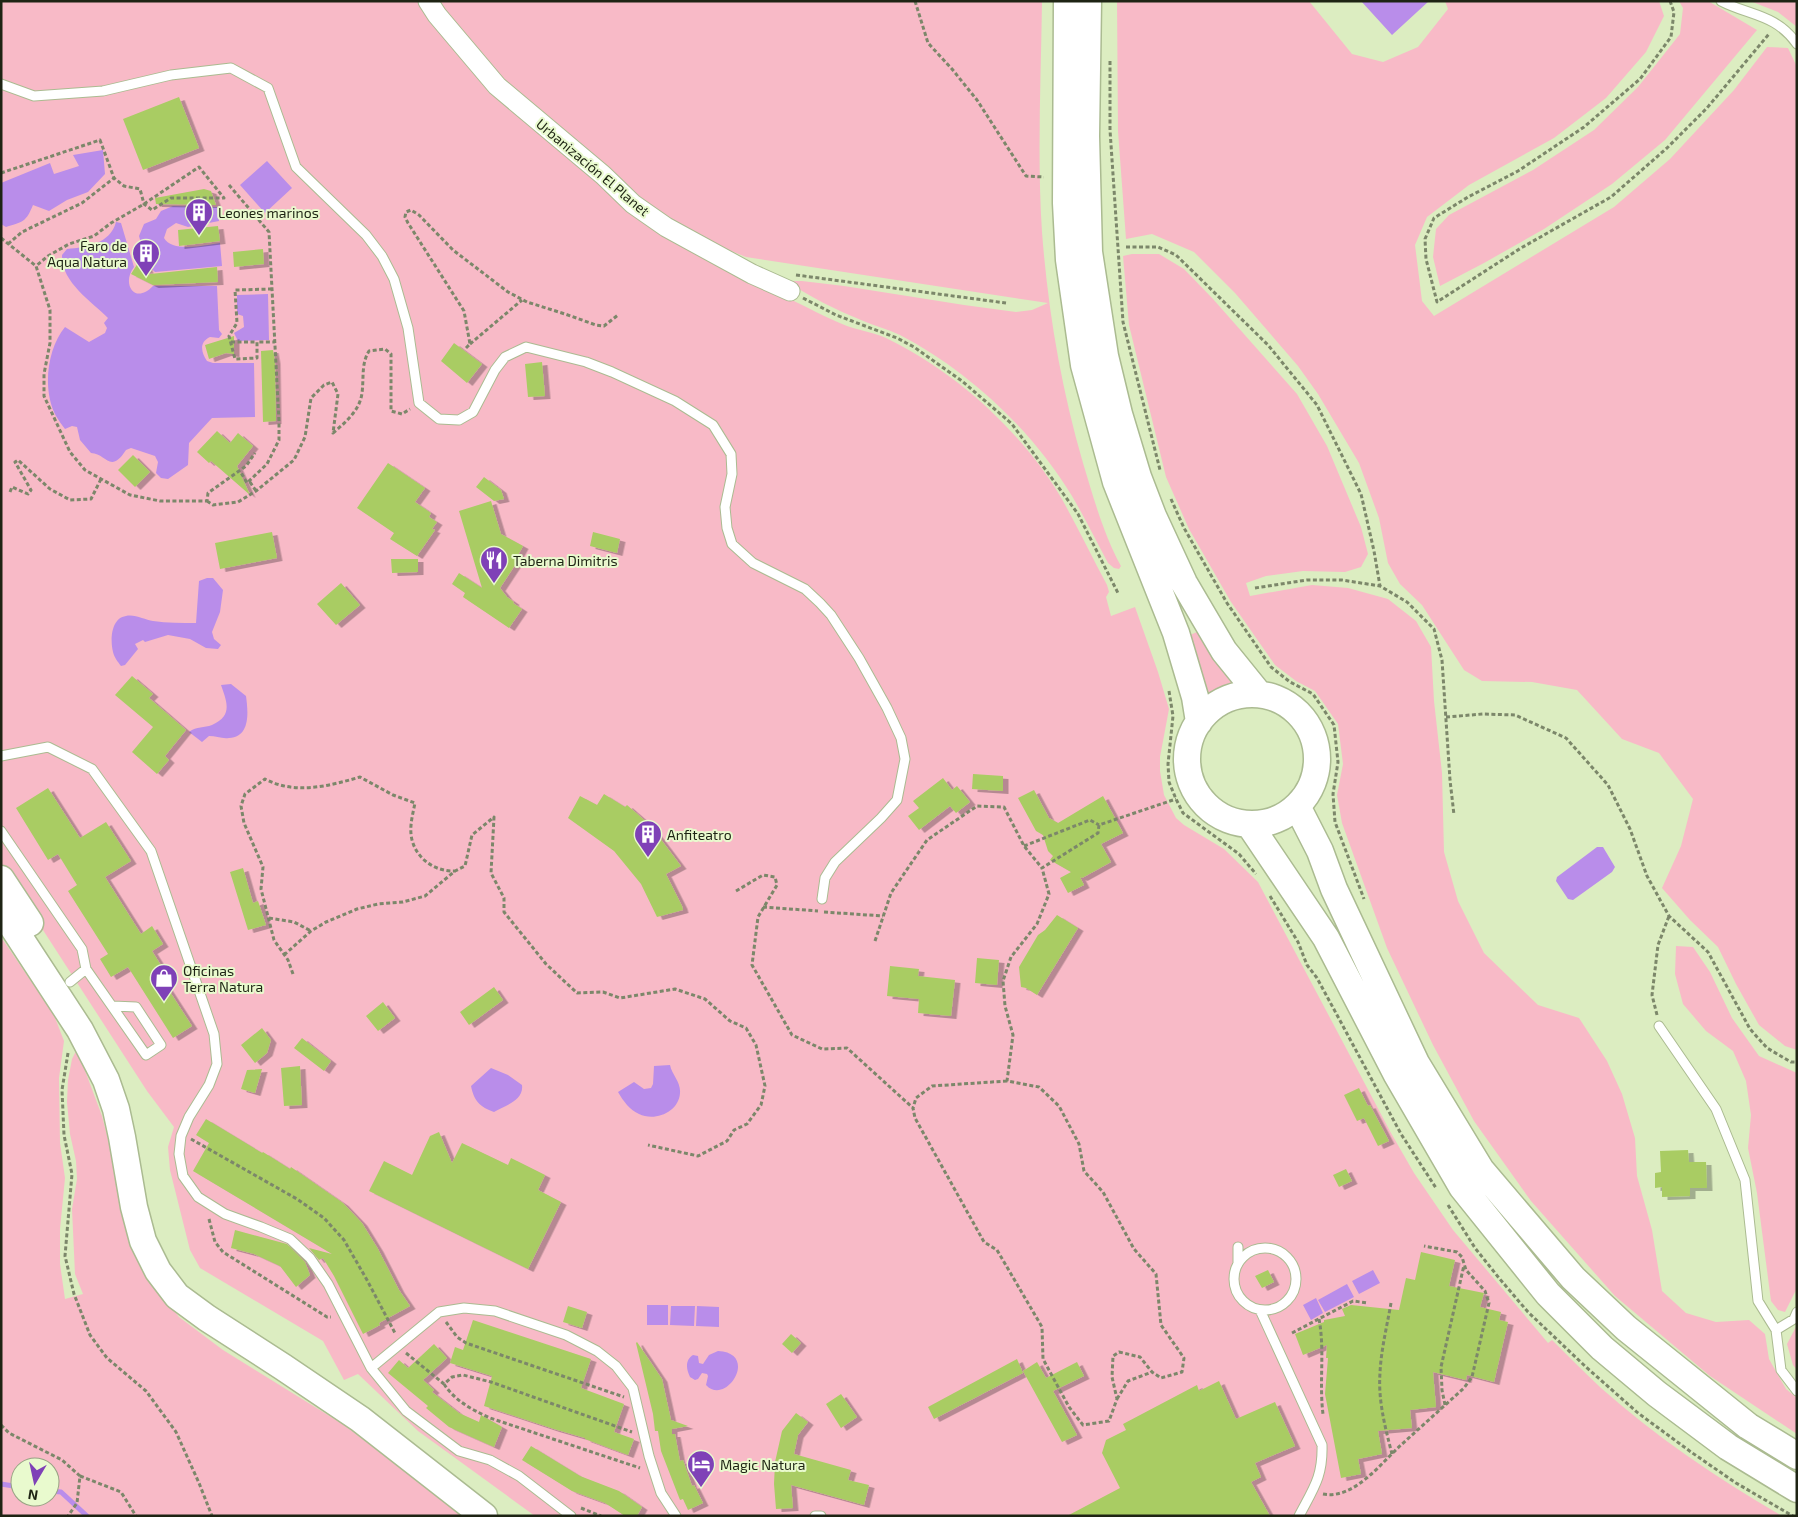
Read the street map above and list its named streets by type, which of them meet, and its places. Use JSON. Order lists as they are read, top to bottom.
{
  "streets": {
    "street": ["Urbanización El Planet"]
  },
  "places": {
    "building": ["Leones marinos", "Faro de Aqua Natura", "Anfiteatro"],
    "restaurant": ["Taberna Dimitris"],
    "shop": ["Oficinas Terra Natura"],
    "hotel": ["Magic Natura"]
  },
  "north": "bottom"
}
